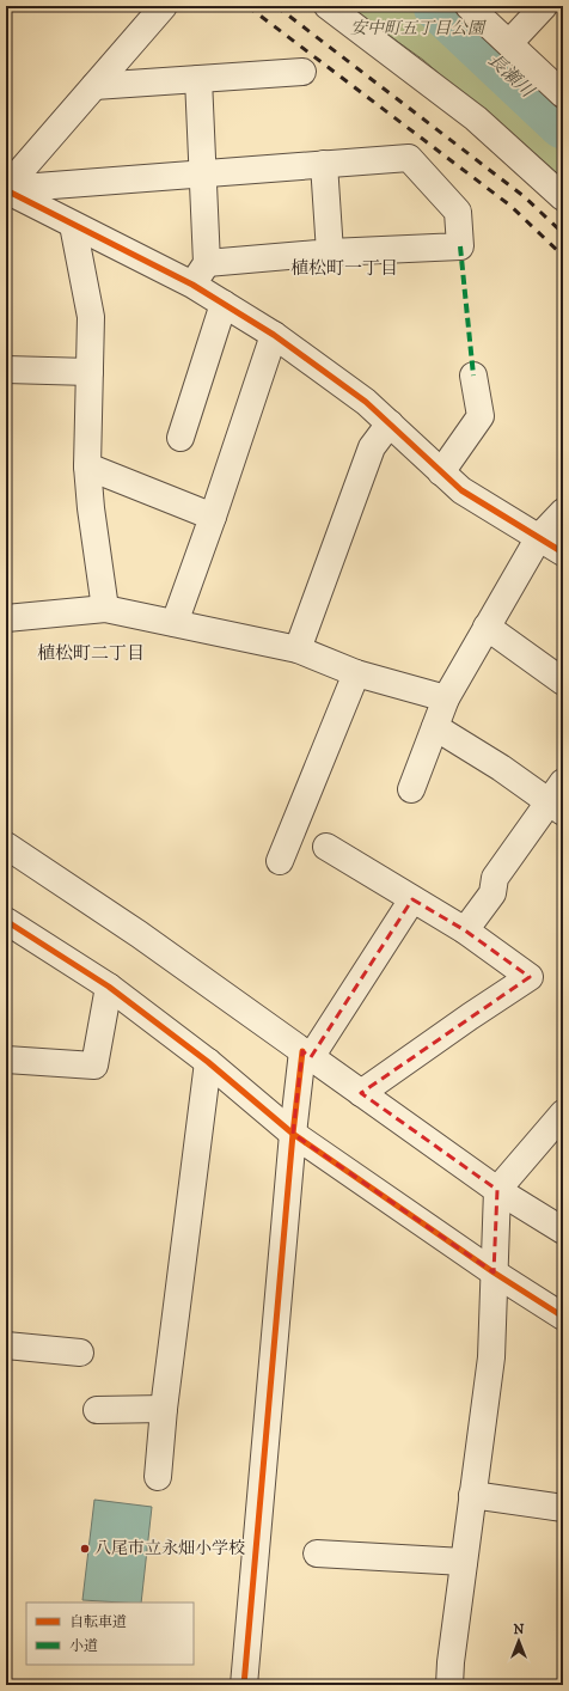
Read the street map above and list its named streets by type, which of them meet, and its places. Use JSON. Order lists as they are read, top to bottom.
{
  "districts": ["植松町一丁目", "植松町二丁目"],
  "water": ["長瀬川"],
  "parks": ["安中町五丁目公園"],
  "places": ["八尾市立永畑小学校"],
  "legend": ["自転車道", "小道"],
  "north": "top"
}
